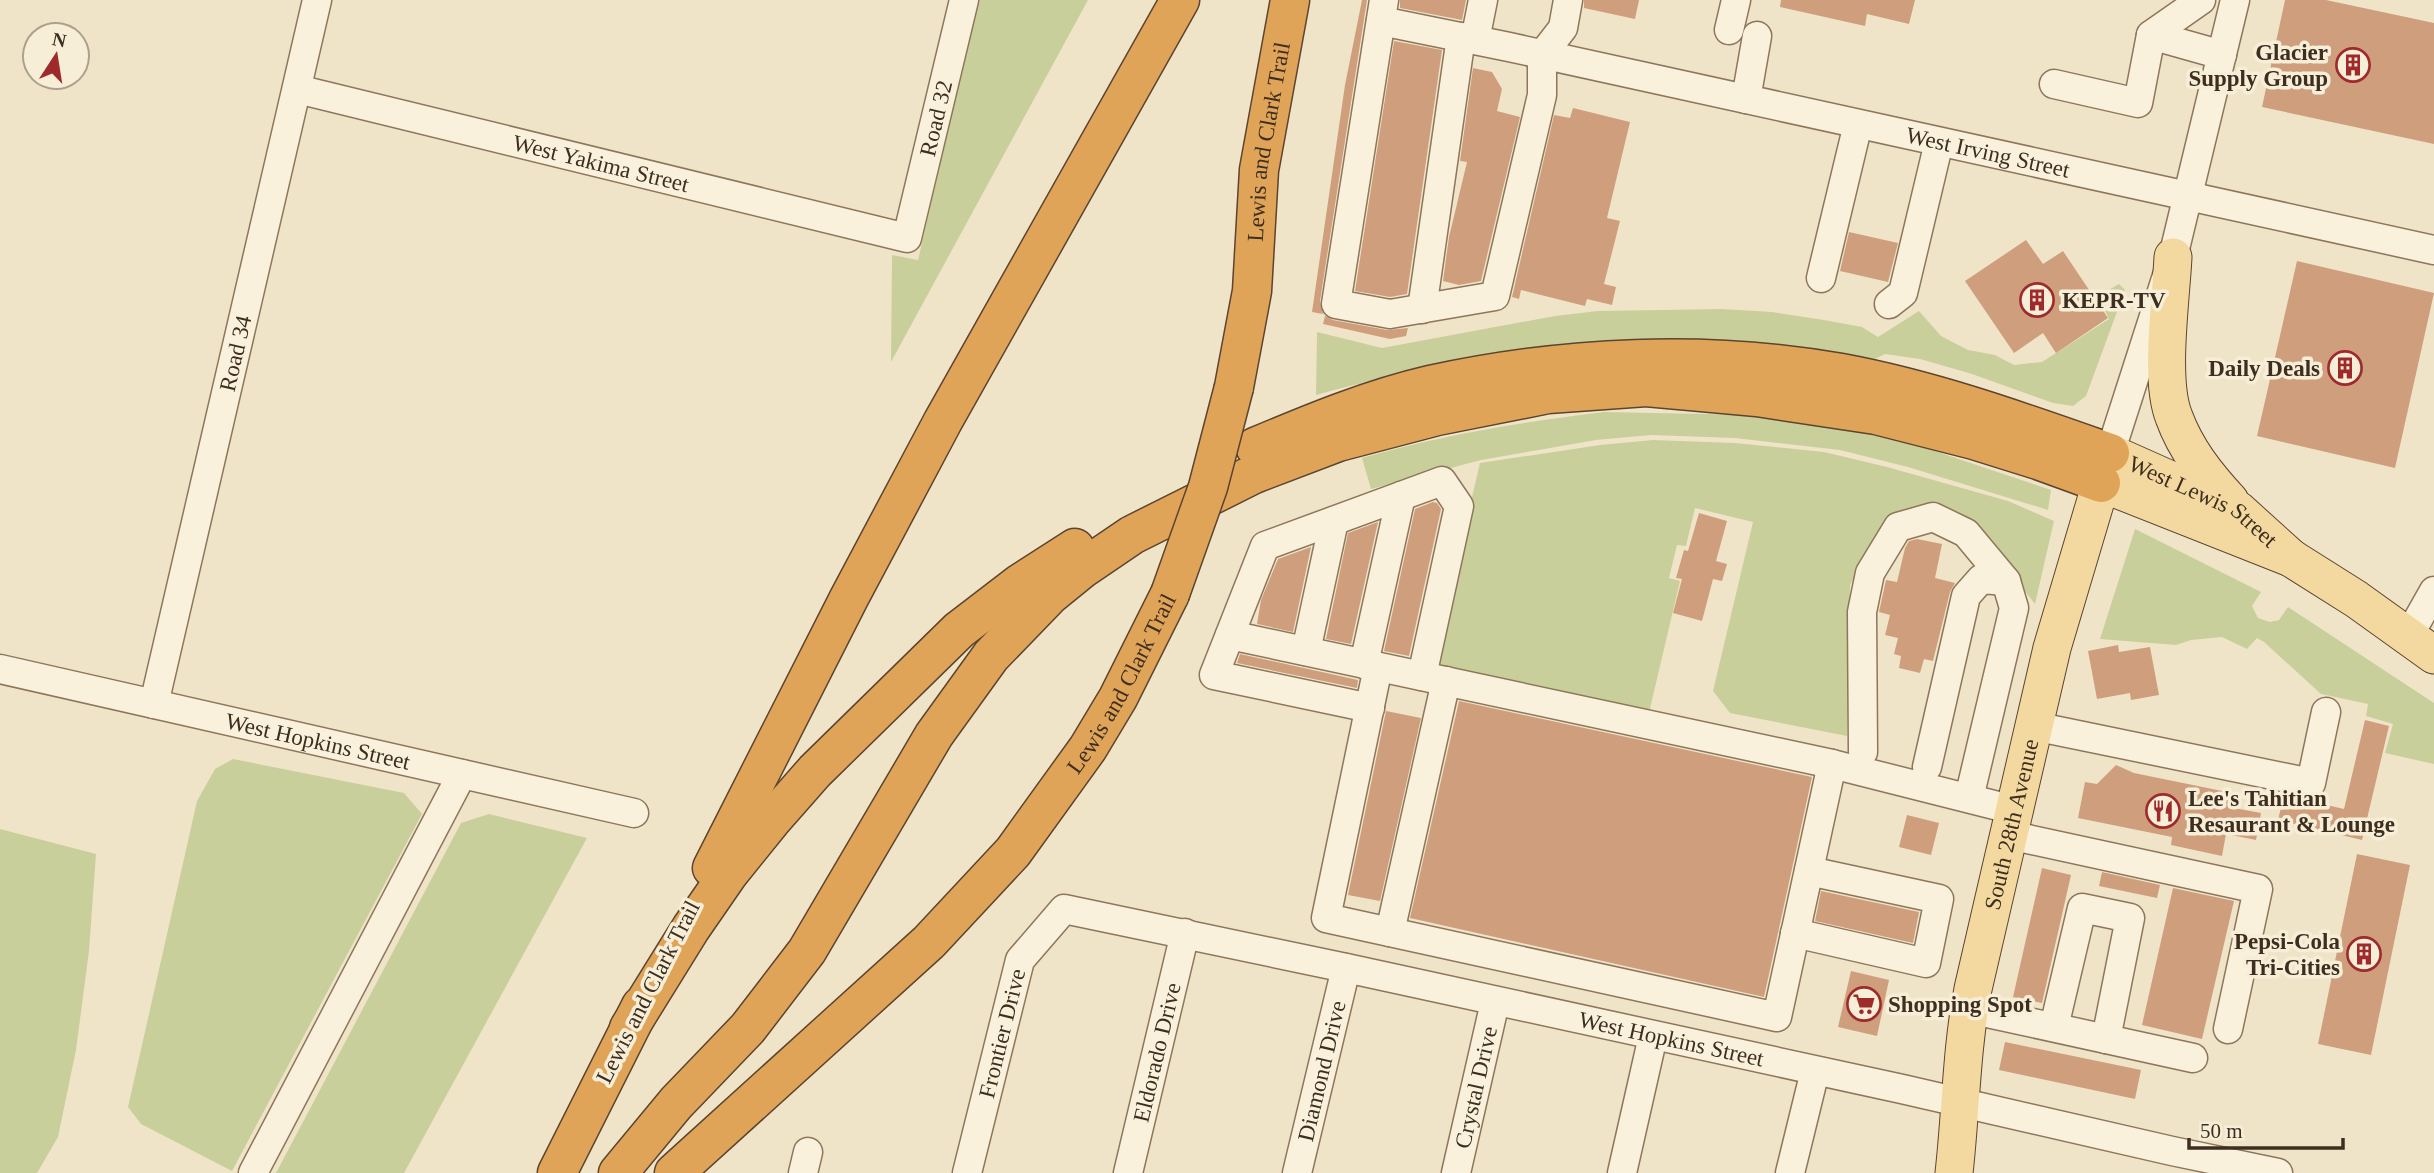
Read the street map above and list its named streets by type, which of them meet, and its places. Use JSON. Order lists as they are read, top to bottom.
{
  "streets": {
    "highway": ["Lewis and Clark Trail"],
    "main road": ["West Lewis Street", "South 28th Avenue"],
    "street": [
      "Road 32",
      "West Irving Street",
      "West Yakima Street",
      "Road 34",
      "West Hopkins Street",
      "Frontier Drive",
      "Eldorado Drive",
      "Diamond Drive",
      "Crystal Drive"
    ]
  },
  "crossings": [
    ["Road 32", "West Yakima Street"],
    ["West Yakima Street", "Road 34"],
    ["Road 34", "West Hopkins Street"],
    ["West Lewis Street", "South 28th Avenue"],
    ["West Hopkins Street", "South 28th Avenue"],
    ["West Hopkins Street", "Frontier Drive"],
    ["West Hopkins Street", "Eldorado Drive"],
    ["West Hopkins Street", "Diamond Drive"],
    ["West Hopkins Street", "Crystal Drive"]
  ],
  "places": {
    "building": [
      "Glacier Supply Group",
      "KEPR-TV",
      "Daily Deals",
      "Pepsi-Cola Tri-Cities"
    ],
    "restaurant": ["Lee's Tahitian Resaurant & Lounge"],
    "supermarket": ["Shopping Spot"]
  },
  "scale_bar": "50 m",
  "north": "top"
}
